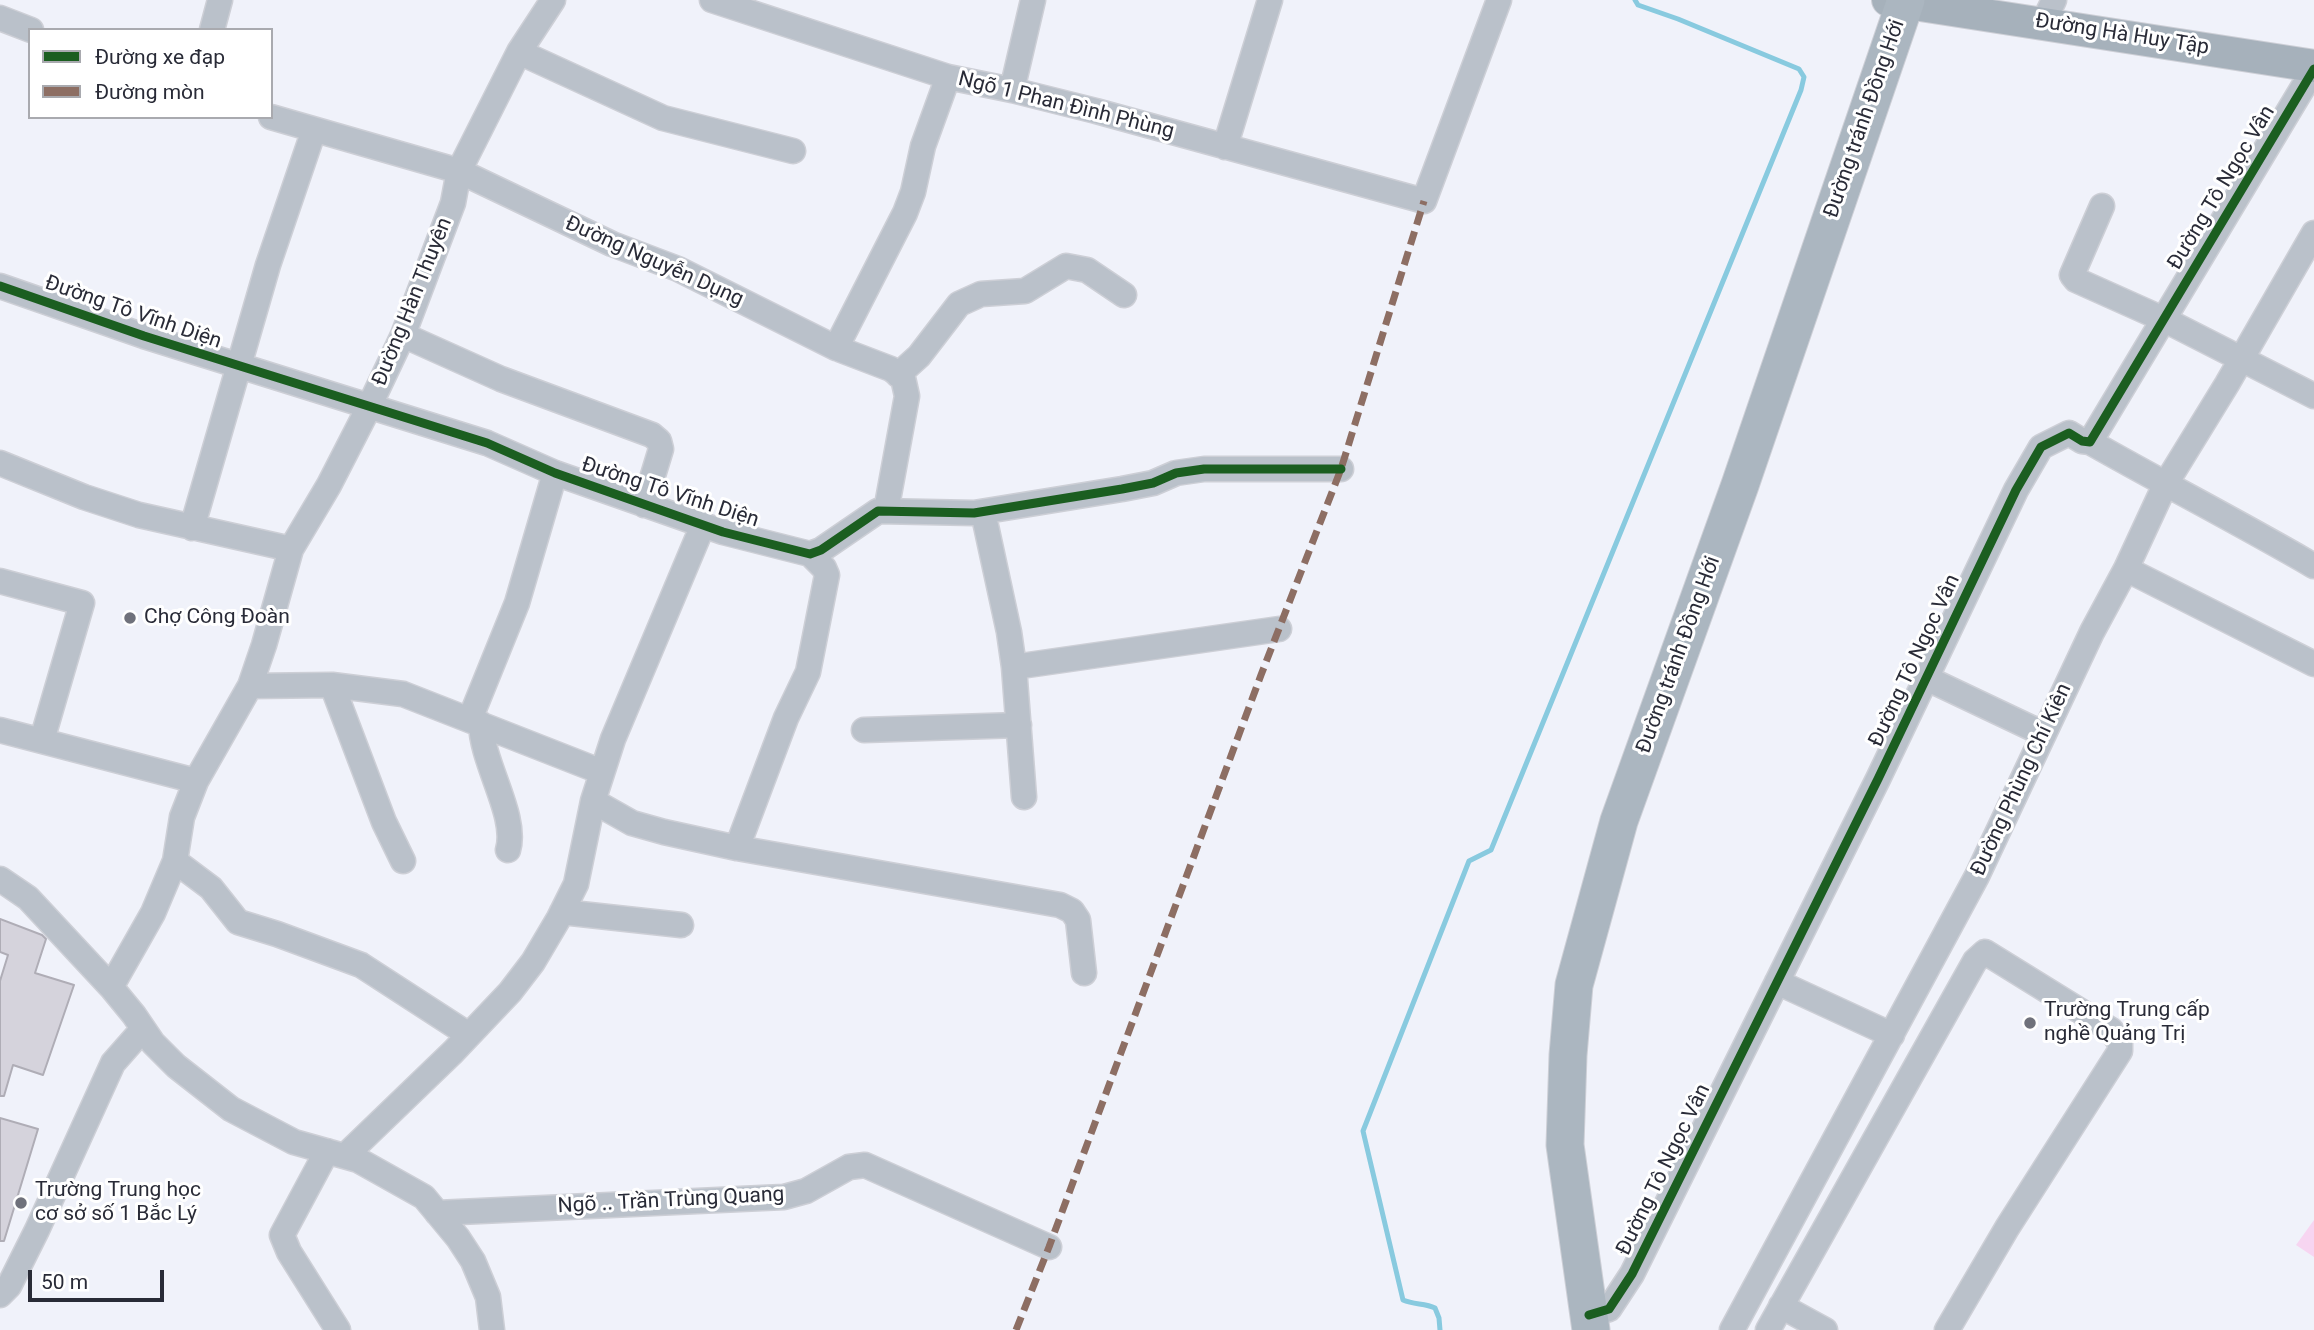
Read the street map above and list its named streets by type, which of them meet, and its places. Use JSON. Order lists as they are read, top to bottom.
{
  "streets": {
    "highway": ["Đường tránh Đồng Hới"],
    "main road": ["Đường Hà Huy Tập"],
    "street": [
      "Ngõ 1 Phan Đình Phùng",
      "Đường Tô Ngọc Vân",
      "Đường Nguyễn Dụng",
      "Đường Hàn Thuyên",
      "Đường Tô Vĩnh Diện",
      "Đường Phùng Chí Kiên",
      "Ngõ .. Trần Trùng Quang"
    ]
  },
  "crossings": [
    ["Đường Hà Huy Tập", "Đường tránh Đồng Hới"],
    ["Đường Hà Huy Tập", "Đường Tô Ngọc Vân"],
    ["Đường tránh Đồng Hới", "Đường Tô Ngọc Vân"],
    ["Đường Nguyễn Dụng", "Đường Hàn Thuyên"],
    ["Đường Hàn Thuyên", "Đường Tô Vĩnh Diện"]
  ],
  "places": ["Chợ Công Đoàn", "Trường Trung cấp nghề Quảng Trị", "Trường Trung học cơ sở số 1 Bắc Lý"],
  "legend": ["Đường xe đạp", "Đường mòn"],
  "scale_bar": "50 m"
}
